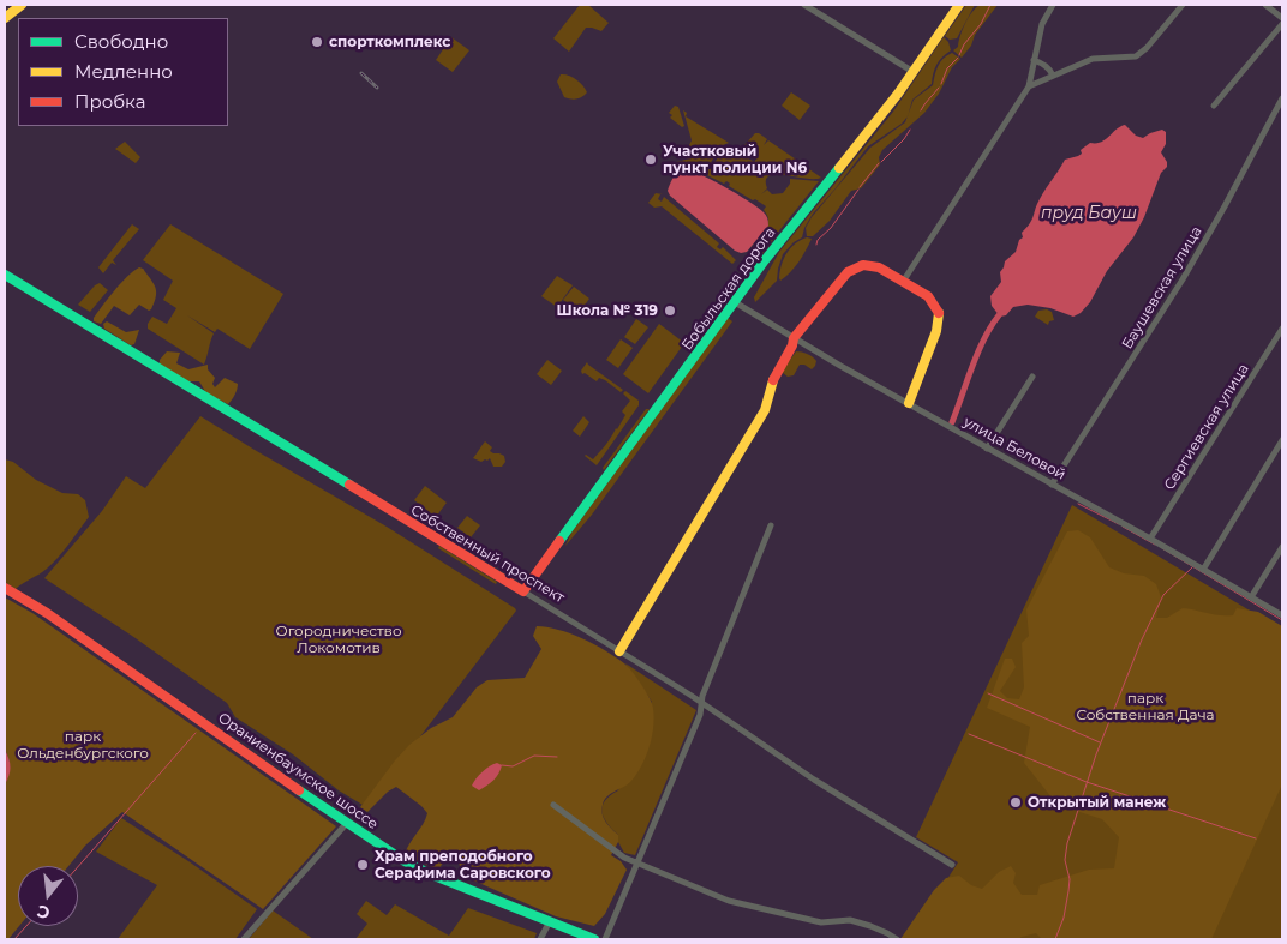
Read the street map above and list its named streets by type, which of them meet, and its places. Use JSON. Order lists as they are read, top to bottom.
{
  "streets": {
    "street": [
      "Баушевская улица",
      "Бобыльская дорога",
      "Сергиевская улица",
      "улица Беловой",
      "Собственный проспект",
      "Ораниенбаумское шоссе"
    ]
  },
  "crossings": [
    ["Баушевская улица", "улица Беловой"],
    ["Бобыльская дорога", "улица Беловой"],
    ["Бобыльская дорога", "Собственный проспект"],
    ["Сергиевская улица", "улица Беловой"]
  ],
  "water": ["пруд Бауш"],
  "parks": ["Огородничество Локомотив", "парк Собственная Дача", "парк Ольденбургского"],
  "places": [
    "спорткомплекс",
    "Участковый пункт полиции N6",
    "Школа № 319",
    "Открытый манеж",
    "Храм преподобного Серафима Саровского"
  ],
  "legend": ["Свободно", "Медленно", "Пробка"],
  "north": "bottom"
}
